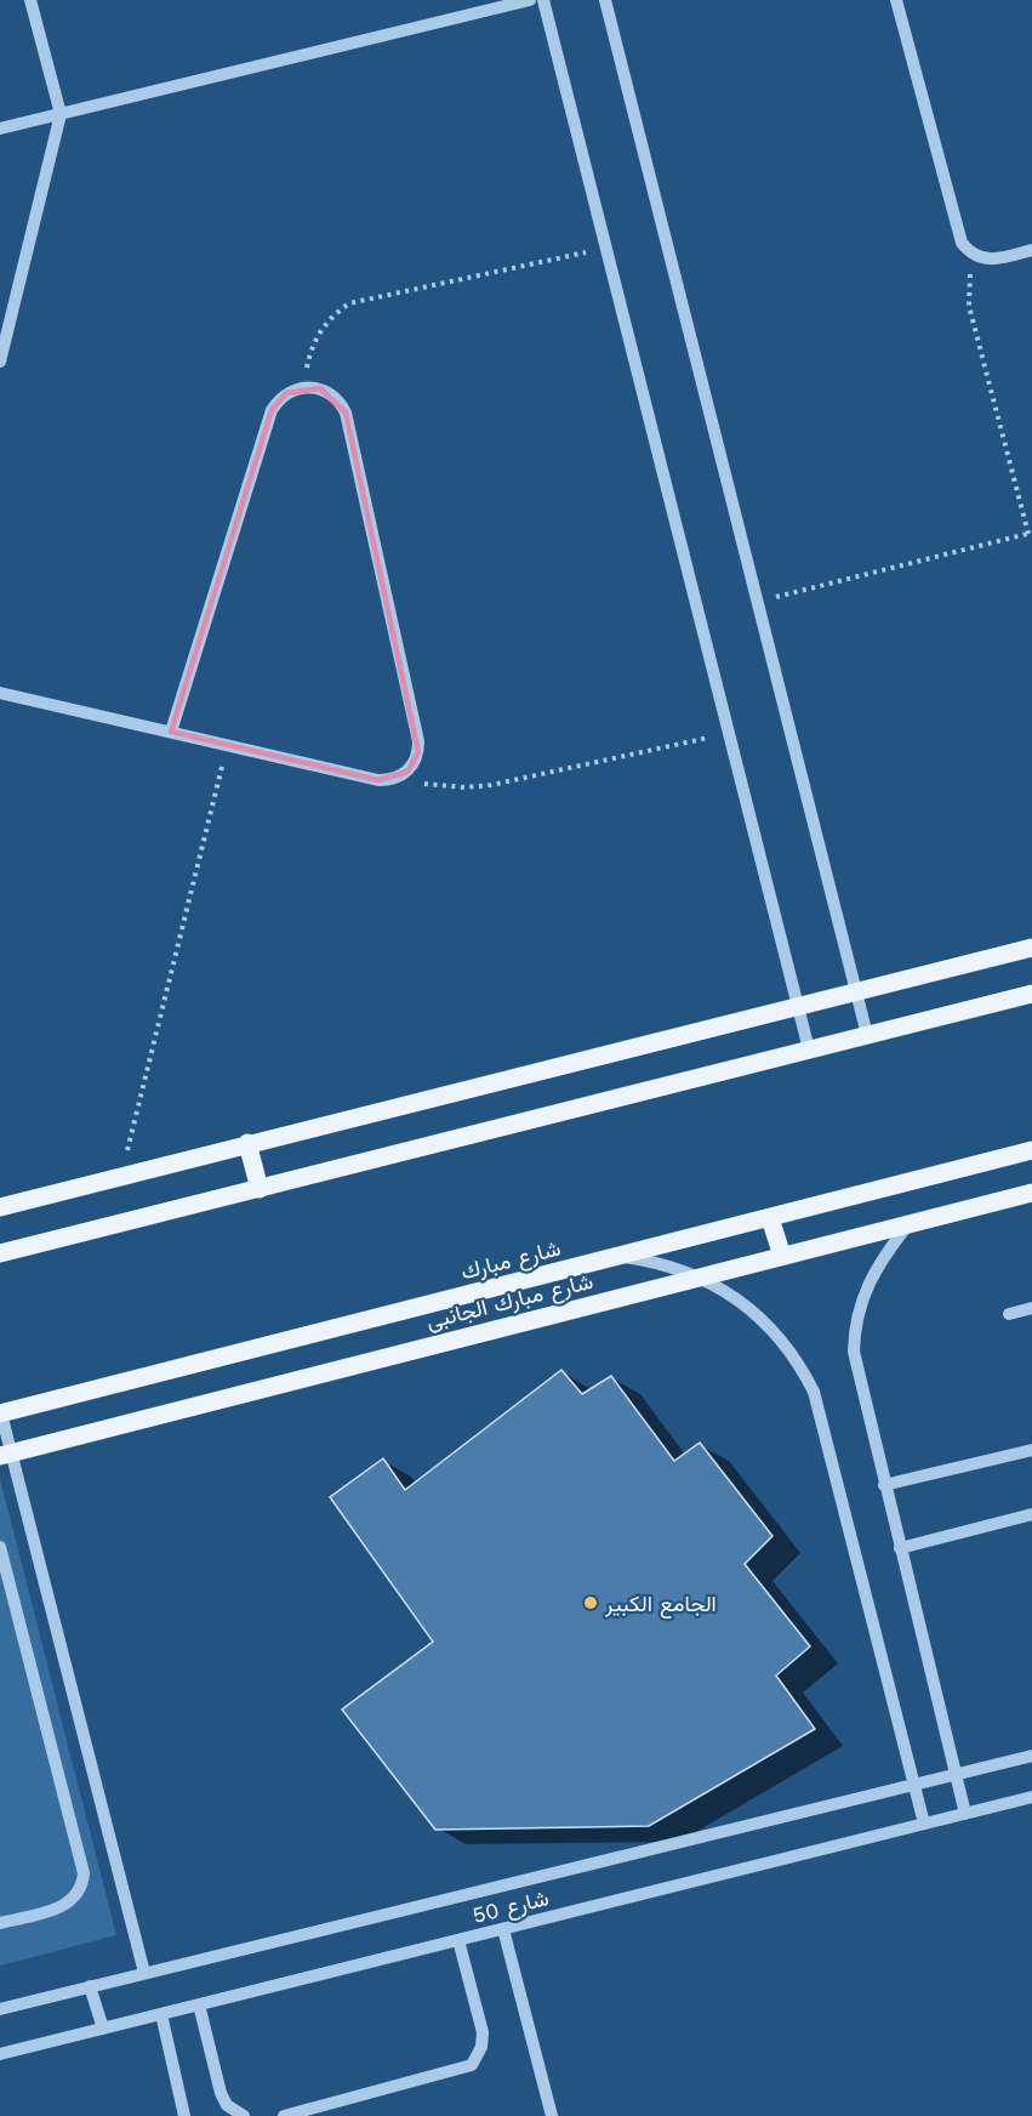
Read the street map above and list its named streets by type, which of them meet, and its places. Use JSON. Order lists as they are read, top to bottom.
{
  "streets": {
    "main road": ["شارع مبارك", "شارع مبارك الجانبى"],
    "street": ["شارع 50"]
  },
  "places": ["الجامع الكبير"]
}
